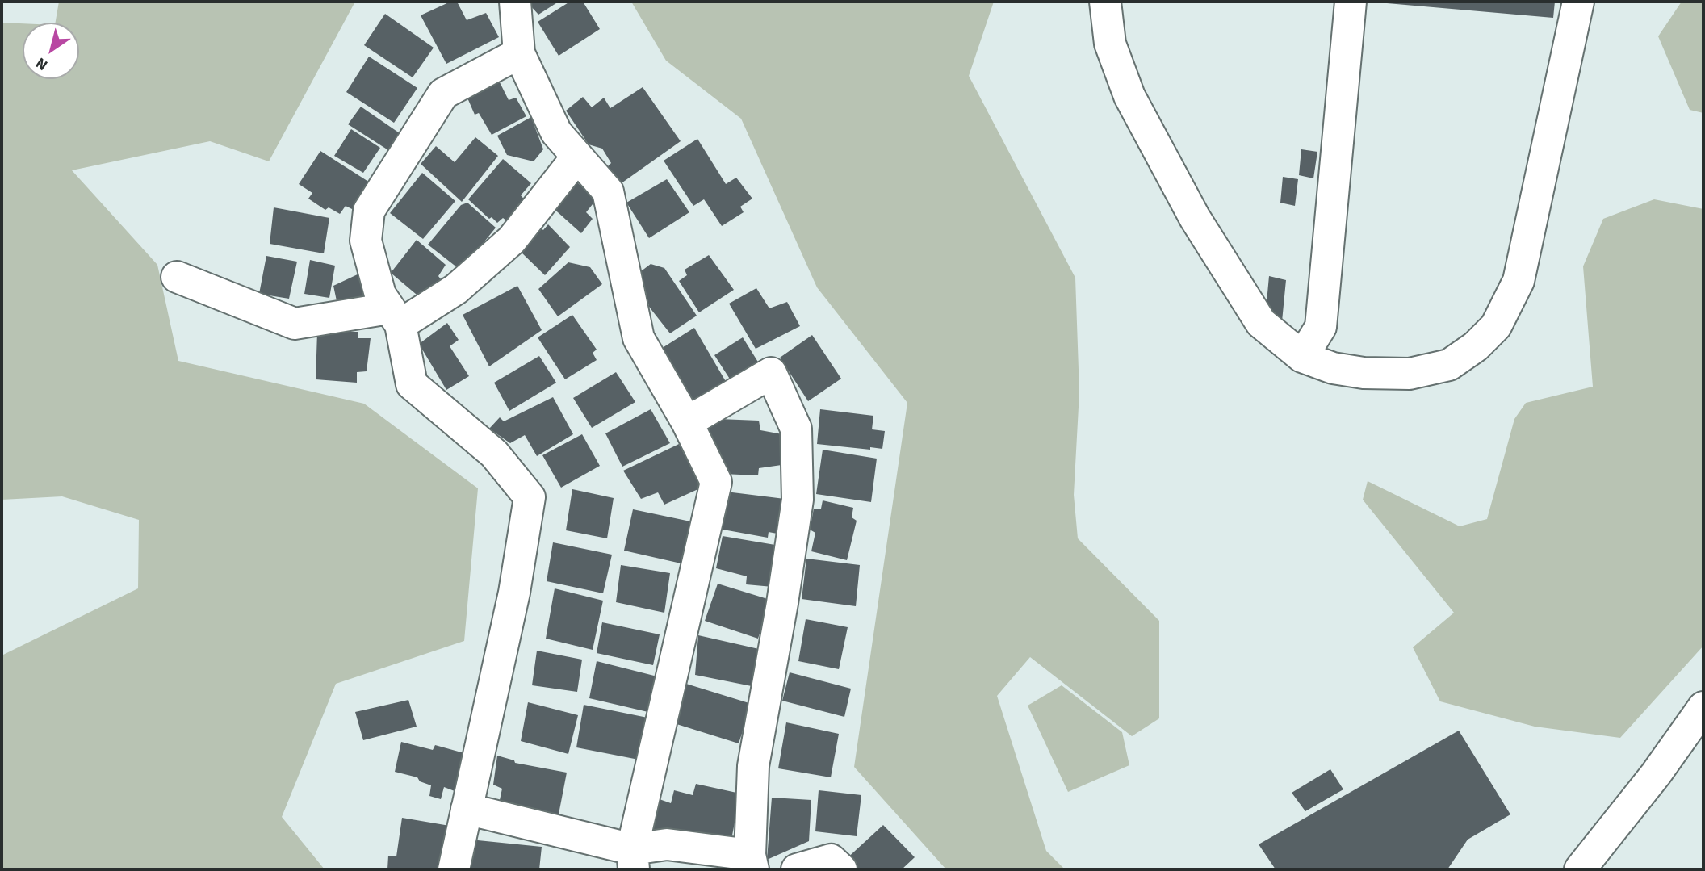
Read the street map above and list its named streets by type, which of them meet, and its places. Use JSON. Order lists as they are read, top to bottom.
{
  "north": "bottom left"
}
